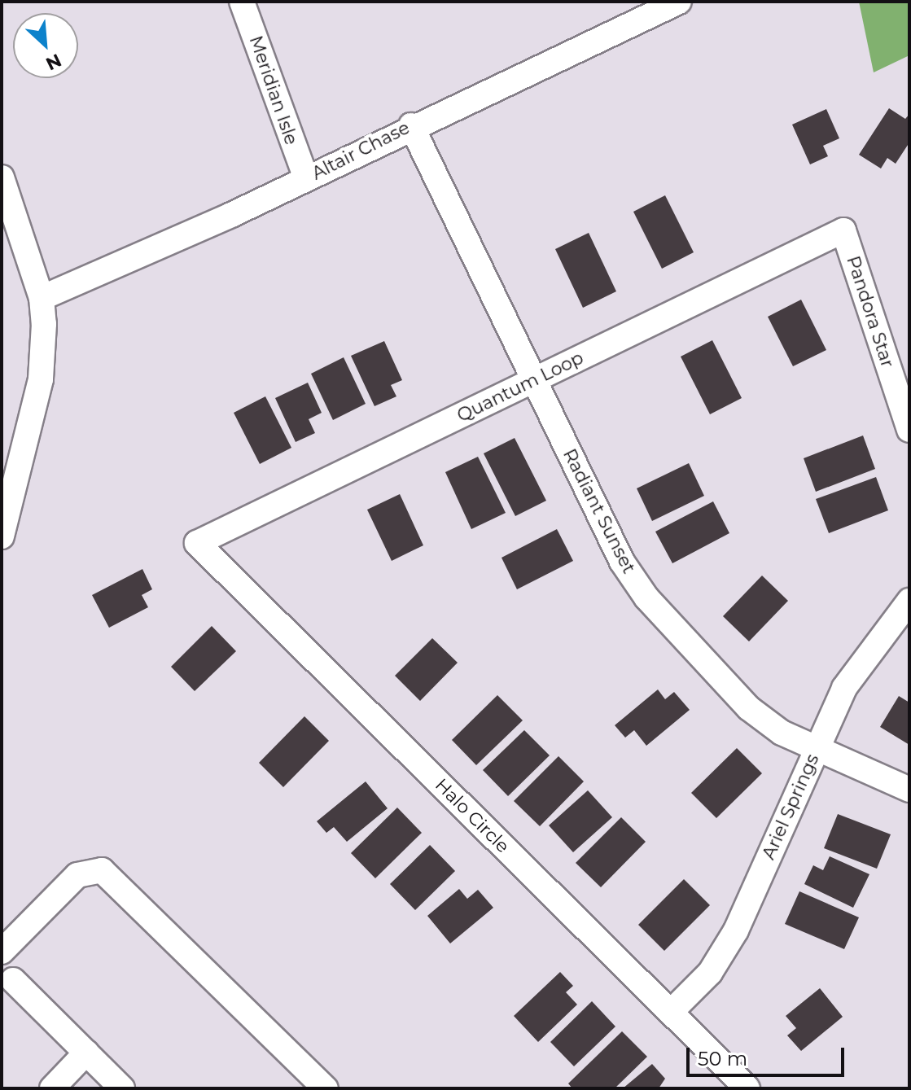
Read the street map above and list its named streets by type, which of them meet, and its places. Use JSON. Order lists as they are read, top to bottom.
{
  "streets": {
    "street": [
      "Meridian Isle",
      "Altair Chase",
      "Pandora Star",
      "Quantum Loop",
      "Radiant Sunset",
      "Ariel Springs",
      "Halo Circle"
    ]
  },
  "crossings": [
    ["Meridian Isle", "Altair Chase"],
    ["Altair Chase", "Radiant Sunset"],
    ["Pandora Star", "Quantum Loop"],
    ["Quantum Loop", "Radiant Sunset"],
    ["Quantum Loop", "Halo Circle"],
    ["Radiant Sunset", "Ariel Springs"],
    ["Ariel Springs", "Halo Circle"]
  ],
  "scale_bar": "50 m",
  "north": "bottom right"
}
